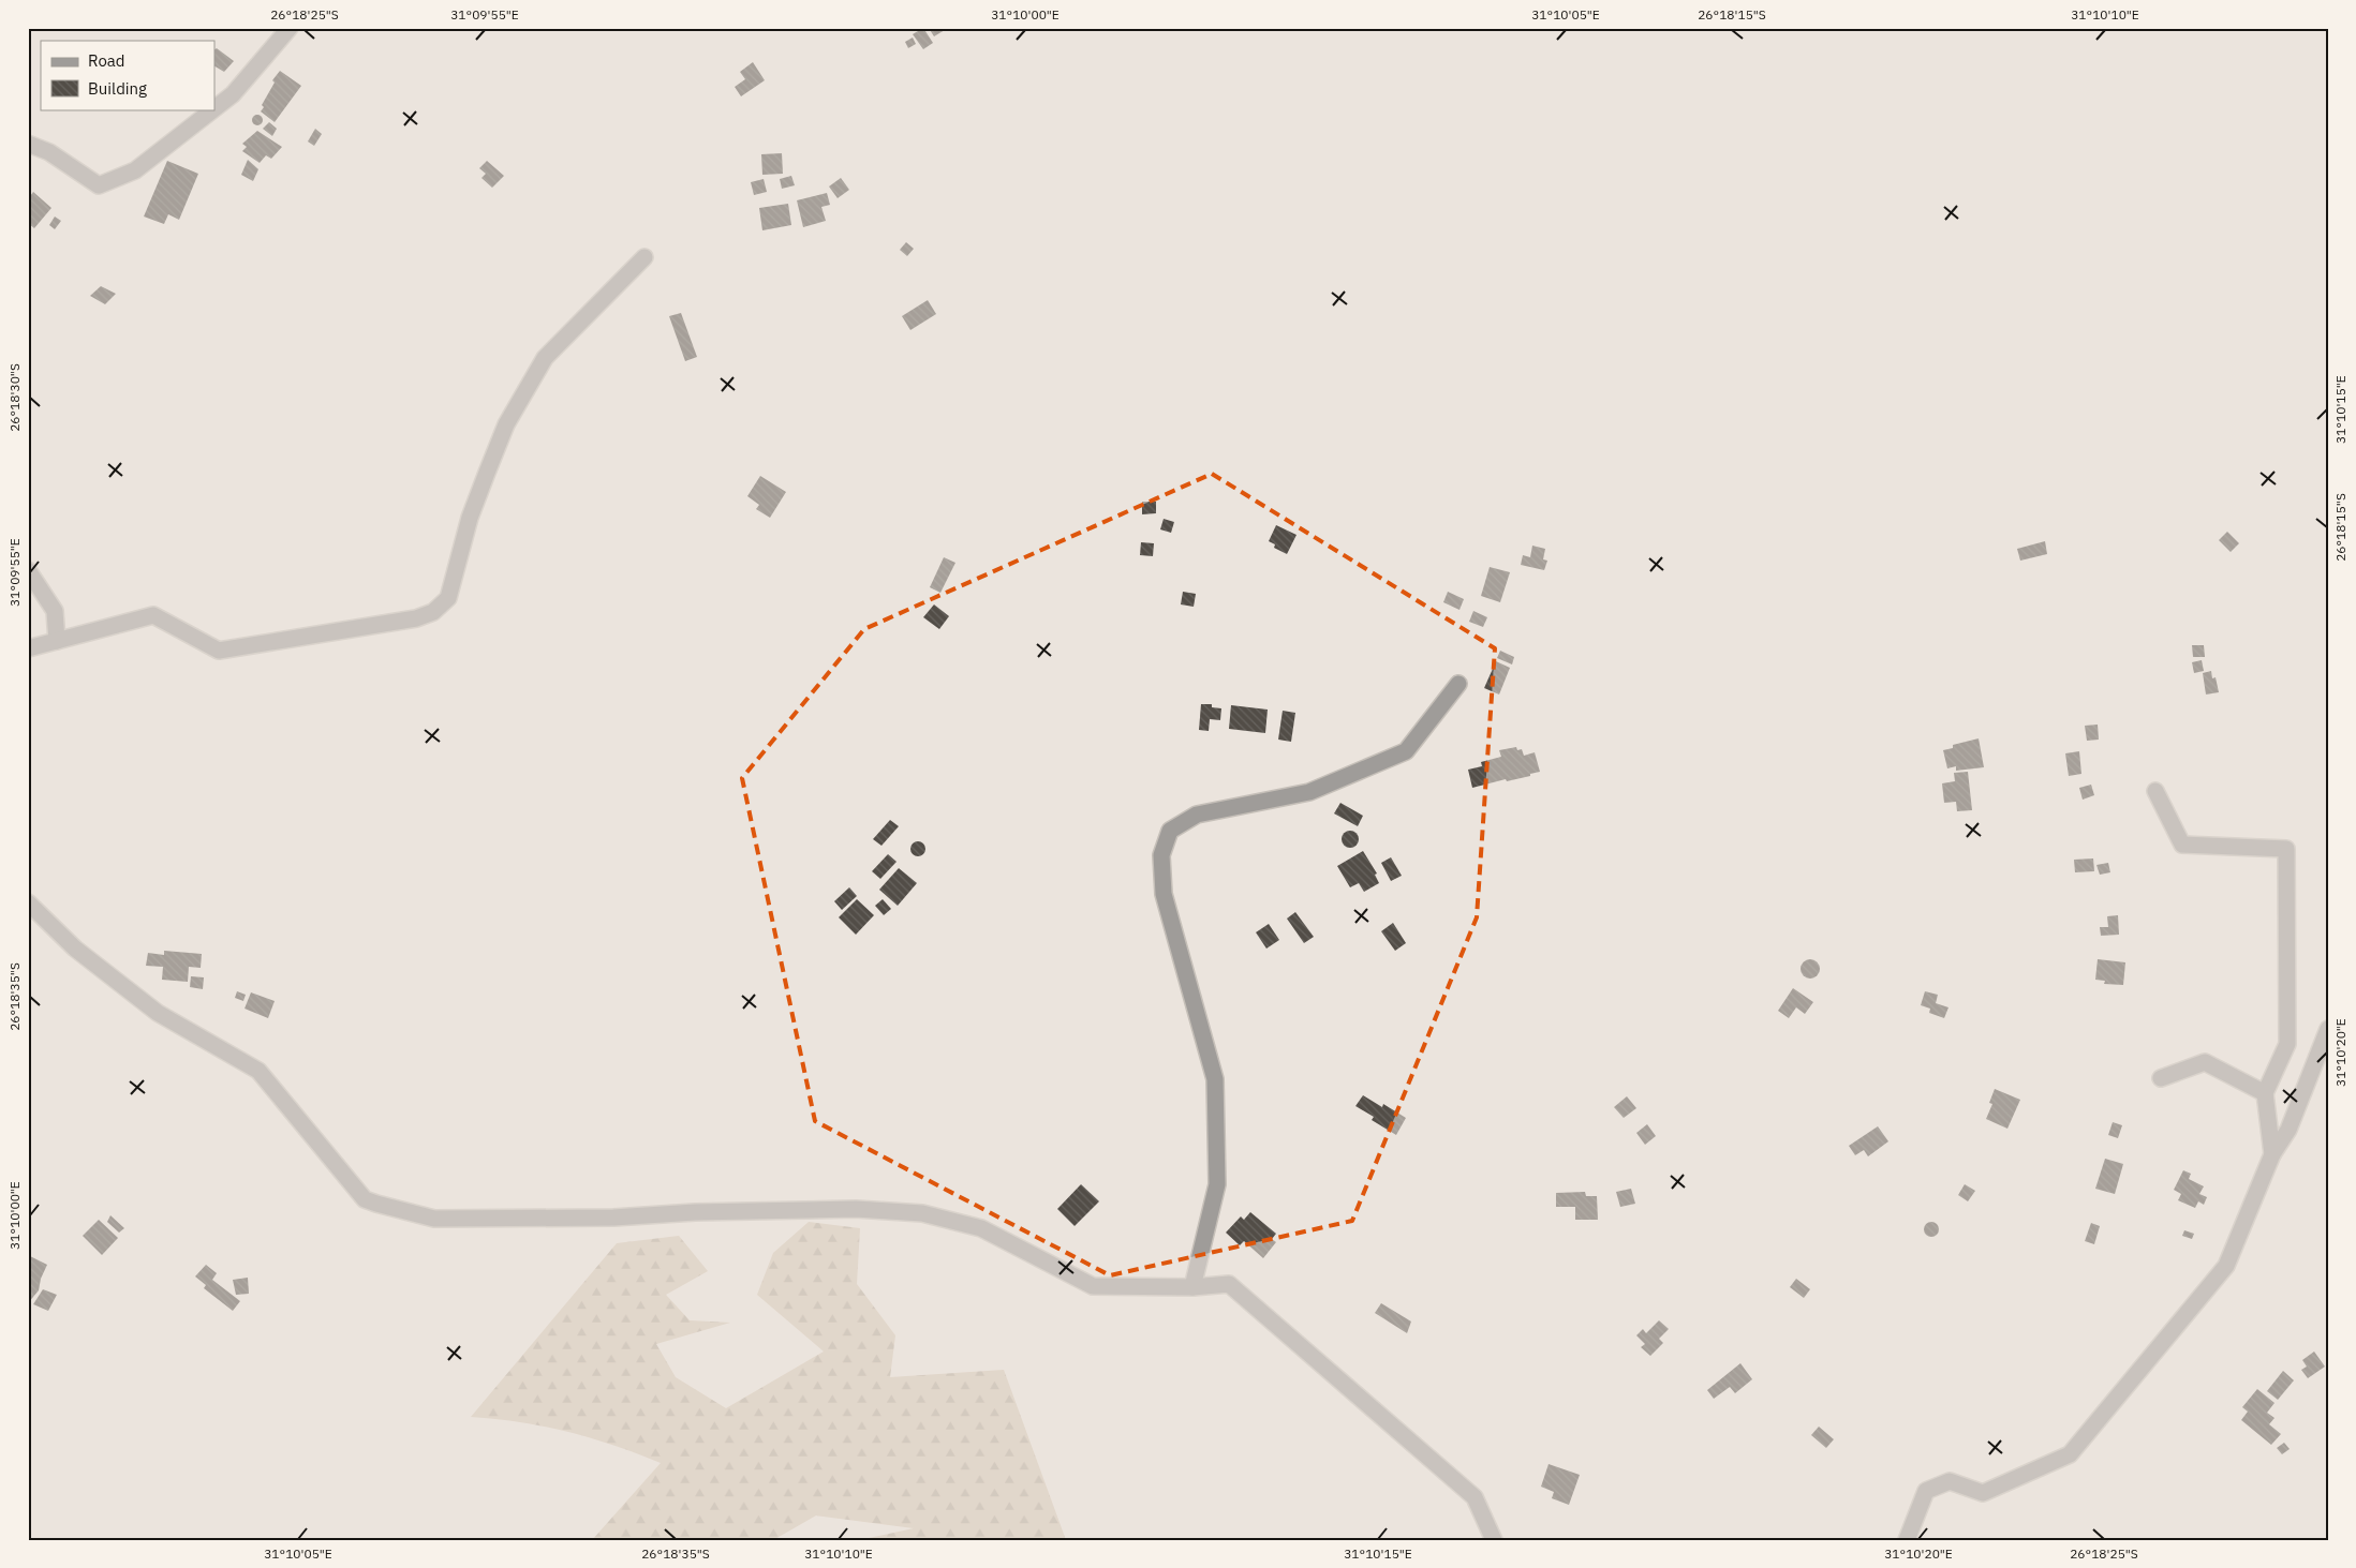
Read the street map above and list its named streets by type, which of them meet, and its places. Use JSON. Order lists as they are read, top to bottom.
{
  "legend": ["Road", "Building"],
  "coordinates": [
    "26°18'25\"S",
    "31°09'55\"E",
    "31°10'00\"E",
    "31°10'05\"E",
    "26°18'15\"S",
    "31°10'10\"E",
    "26°18'30\"S",
    "31°10'15\"E",
    "26°18'35\"S",
    "31°10'20\"E"
  ]
}
